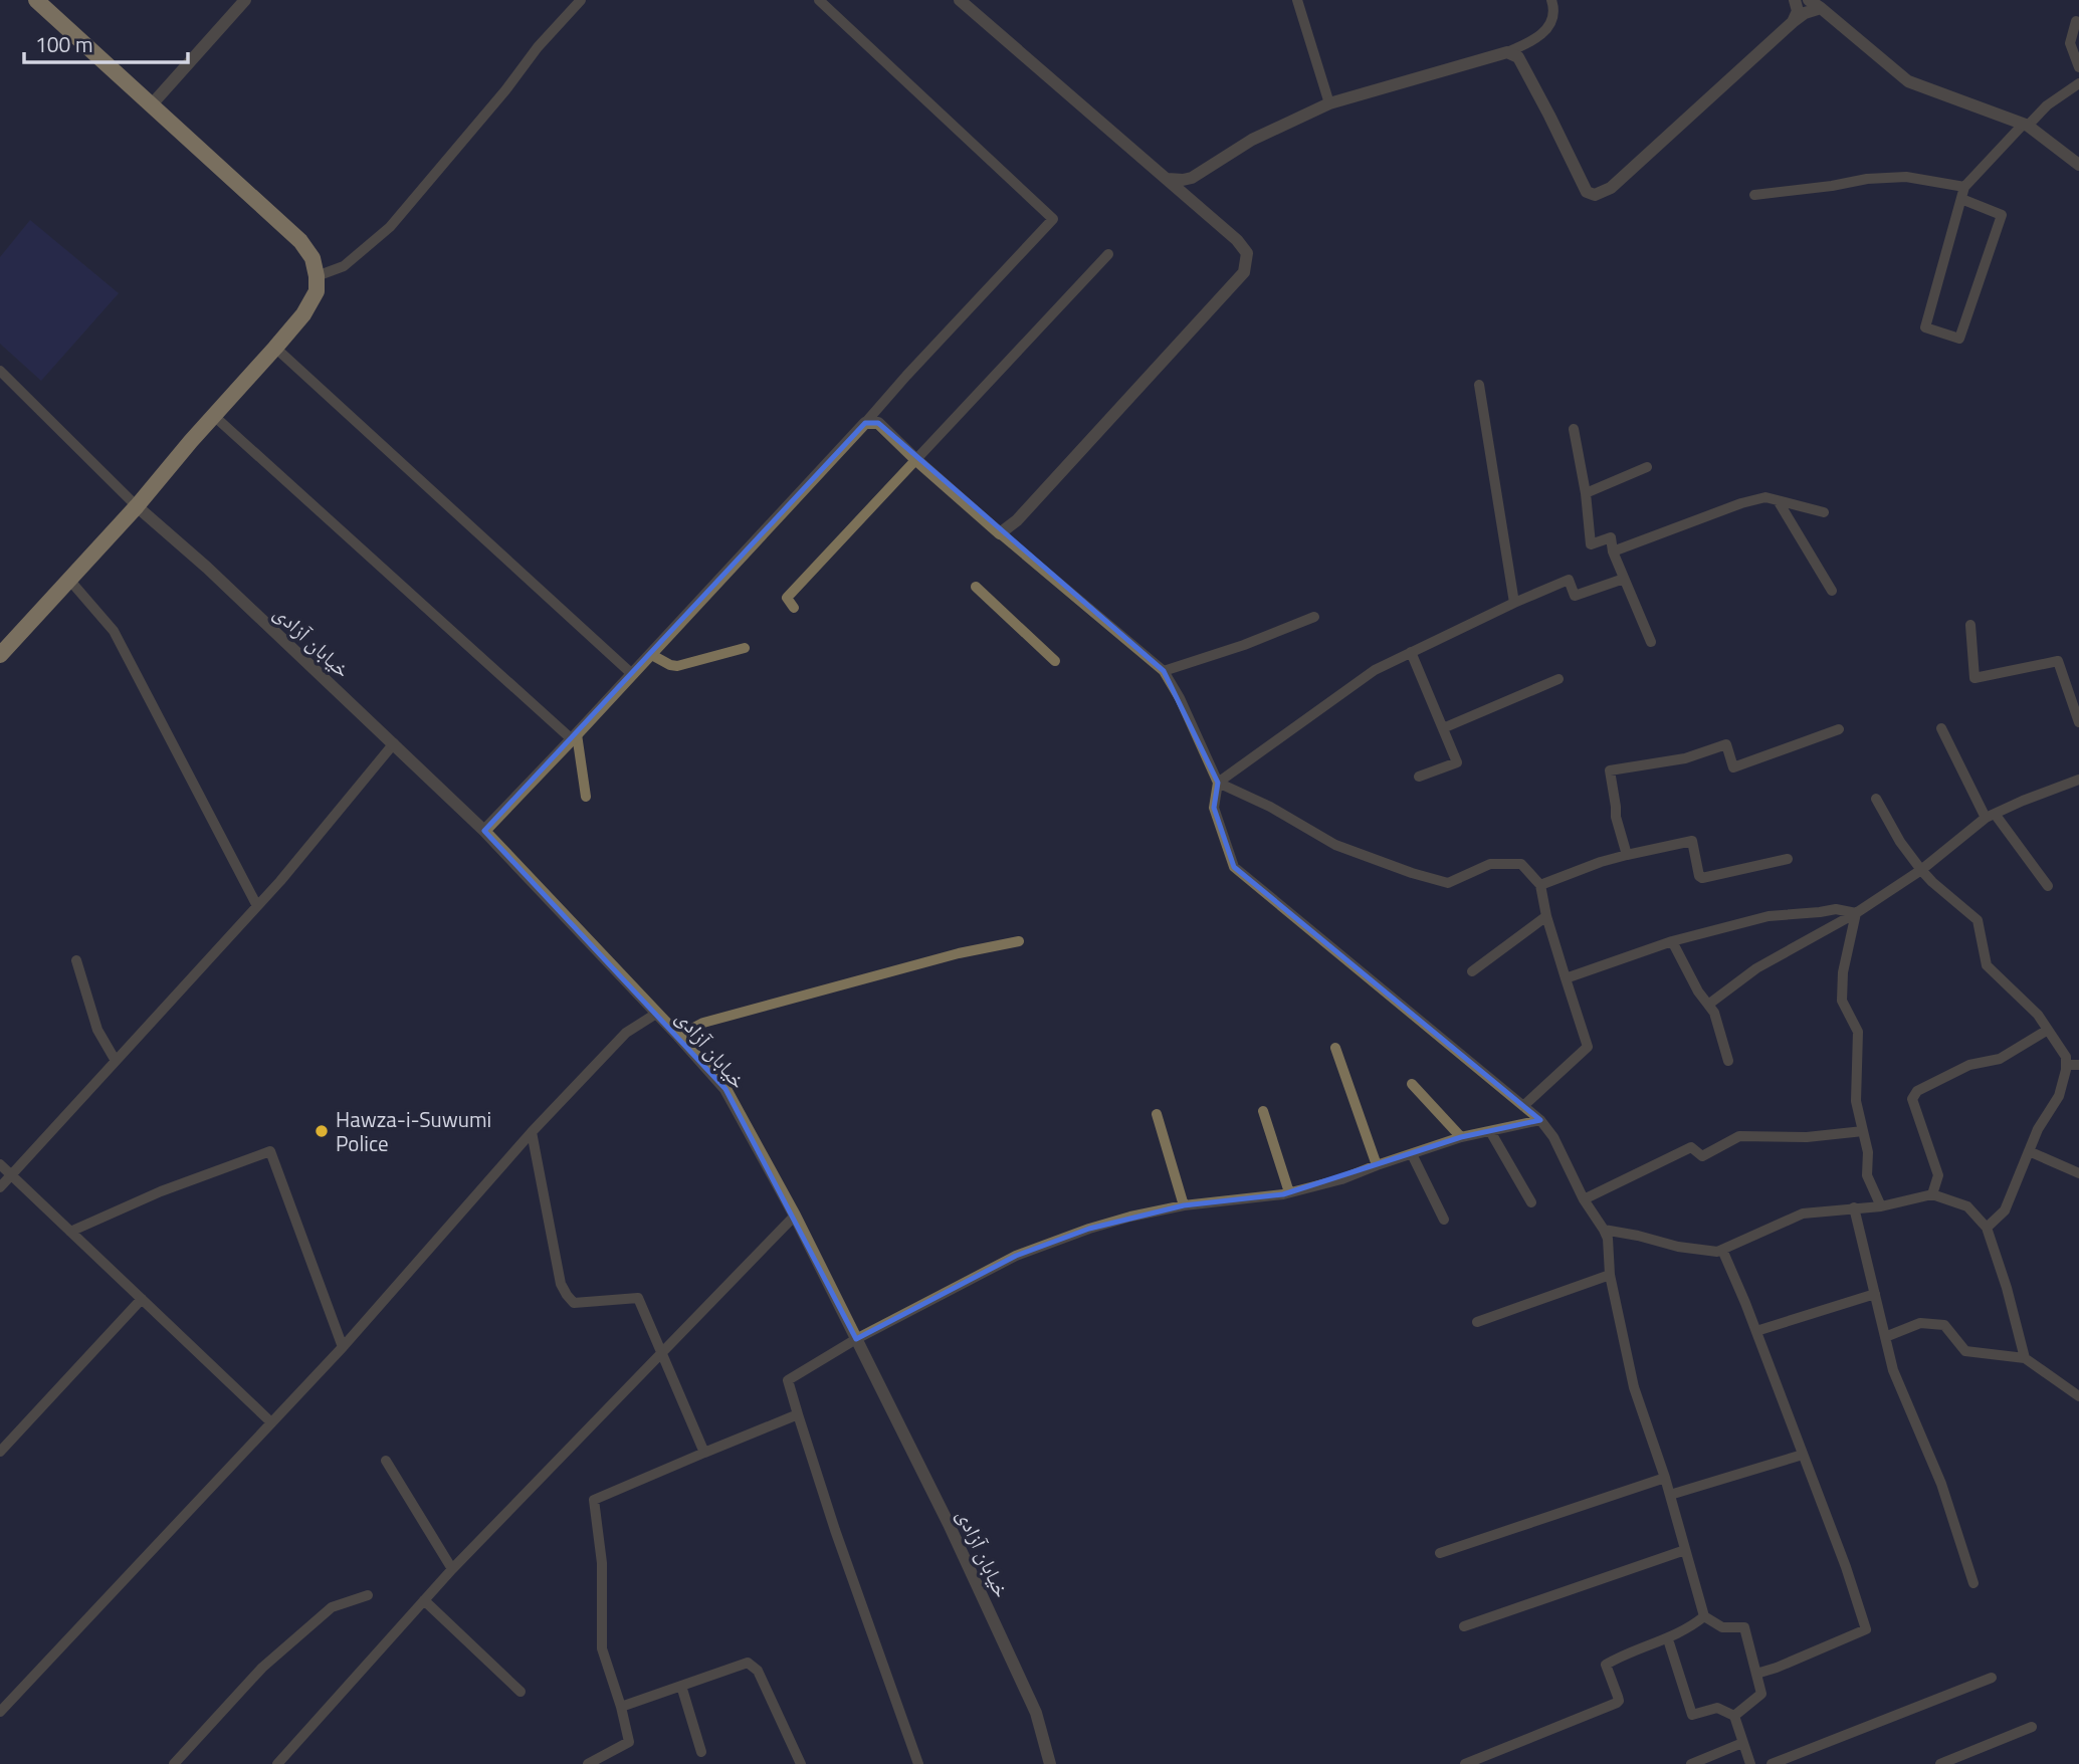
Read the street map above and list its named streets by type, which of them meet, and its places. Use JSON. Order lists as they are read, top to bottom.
{
  "streets": {
    "street": ["خیابان آزادی"]
  },
  "places": ["Hawza-i-Suwumi Police"],
  "scale_bar": "100 m"
}
